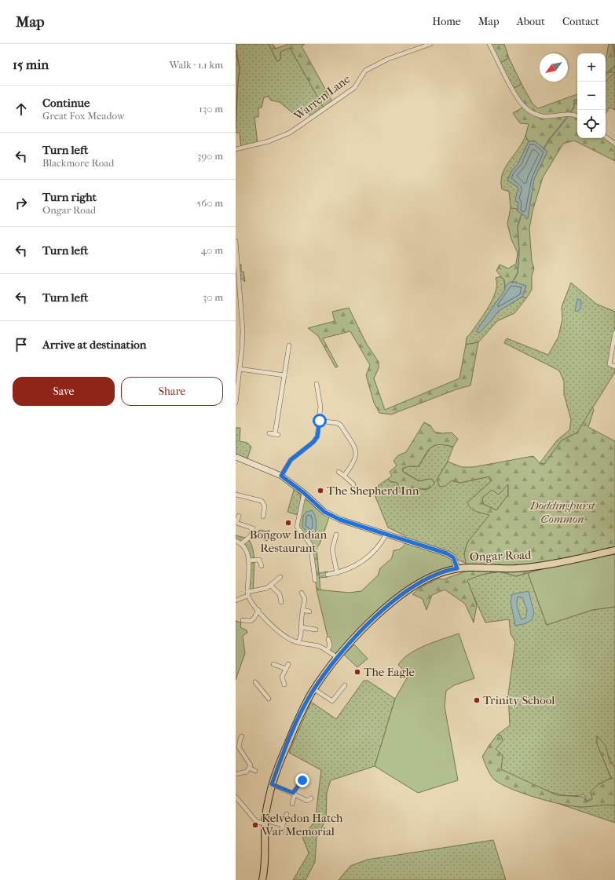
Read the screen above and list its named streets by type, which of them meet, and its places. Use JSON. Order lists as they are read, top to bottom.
{
  "streets": {
    "main road": ["Ongar Road"],
    "street": ["Warren Lane"]
  },
  "parks": ["Doddinghurst Common"],
  "places": [
    "The Shepherd Inn",
    "Bongow Indian Restaurant",
    "The Eagle",
    "Trinity School",
    "Kelvedon Hatch War Memorial"
  ],
  "north": "bottom left",
  "page": {
    "header": "Map",
    "nav": [
      "Home",
      "Map",
      "About",
      "Contact"
    ],
    "heading": ["15 min", "Walk · 1.1 km"],
    "map_buttons": ["+", "−"],
    "list": [
      ["Continue", "Great Fox Meadow", "130 m"],
      ["Turn left", "Blackmore Road", "390 m"],
      ["Turn right", "Ongar Road", "560 m"],
      ["Turn left", "40 m"],
      ["Turn left", "30 m"],
      "Arrive at destination"
    ],
    "buttons": ["Save", "Share"]
  }
}
